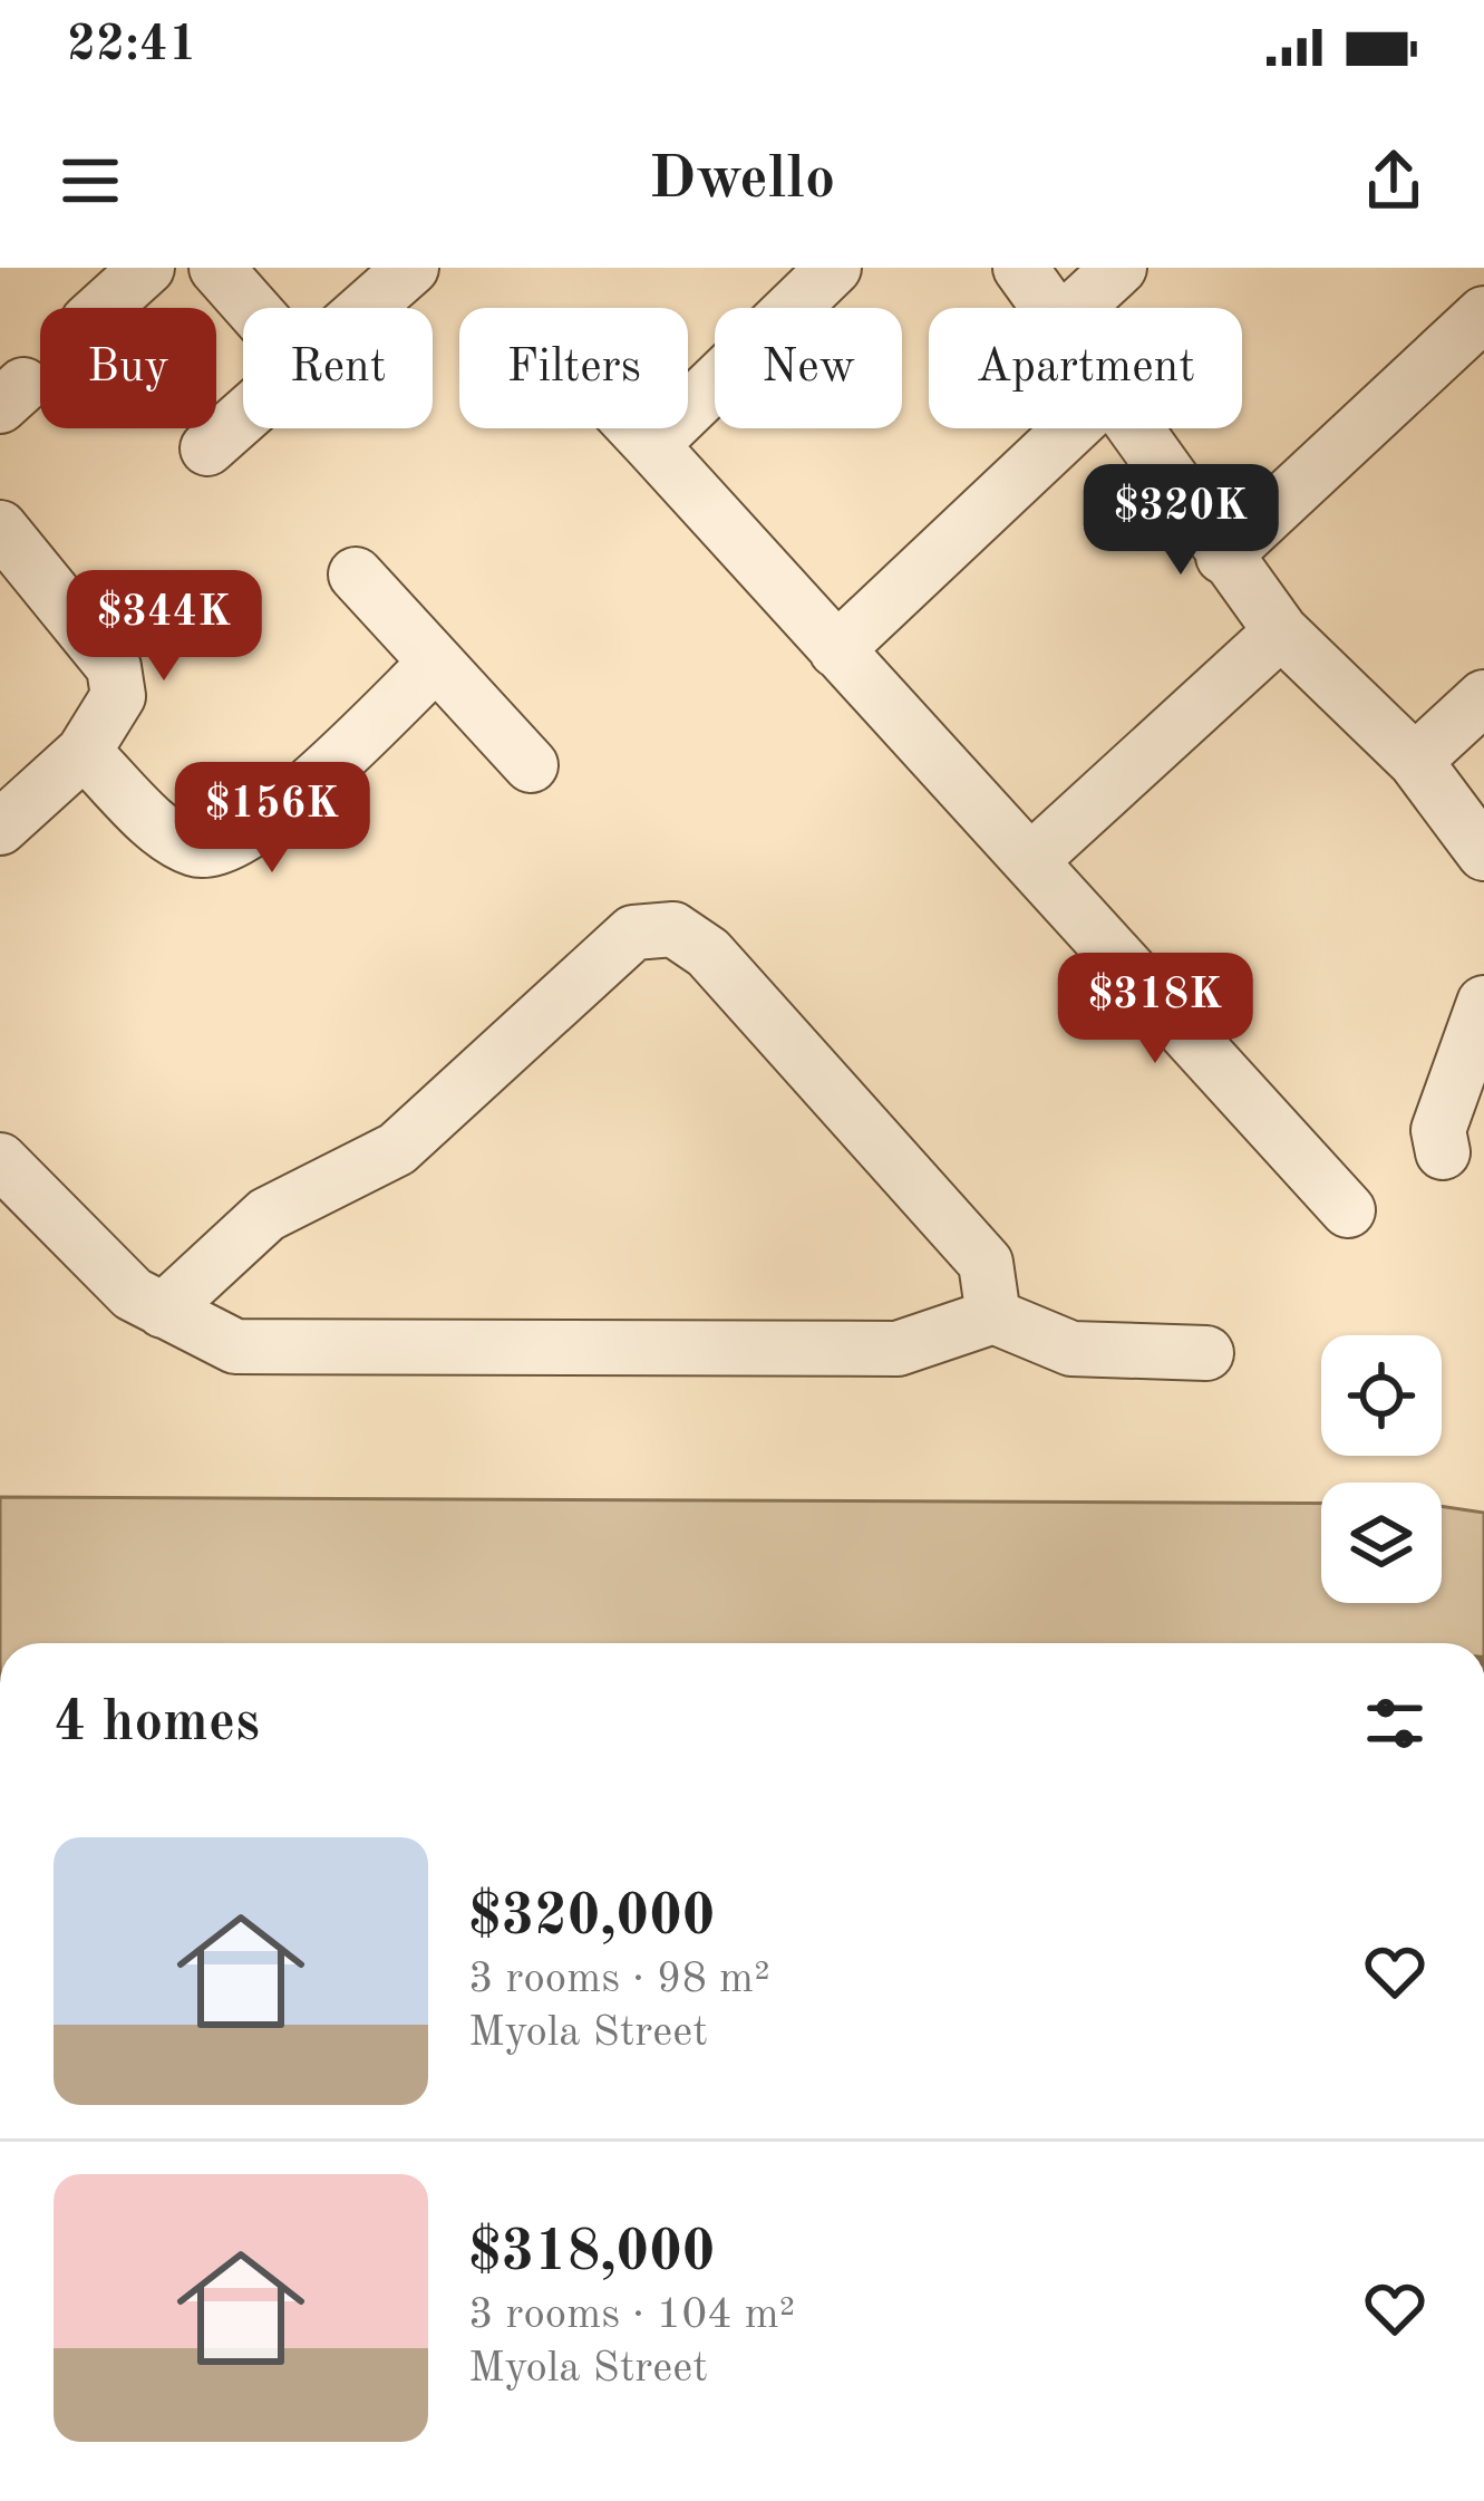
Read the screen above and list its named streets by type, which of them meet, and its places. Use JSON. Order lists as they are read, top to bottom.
{
  "page": {
    "status": "22:41",
    "header": "Dwello",
    "chip": [
      "Buy",
      "Rent",
      "Filters",
      "New",
      "Apartment"
    ],
    "price": [
      "$320K",
      "$344K",
      "$156K",
      "$318K"
    ],
    "heading": "4 homes",
    "list": [
      {
        "name": "$320,000",
        "note": "3 rooms · 98 m² · Myola Street"
      },
      {
        "name": "$318,000",
        "note": "3 rooms · 104 m² · Myola Street"
      }
    ]
  }
}
